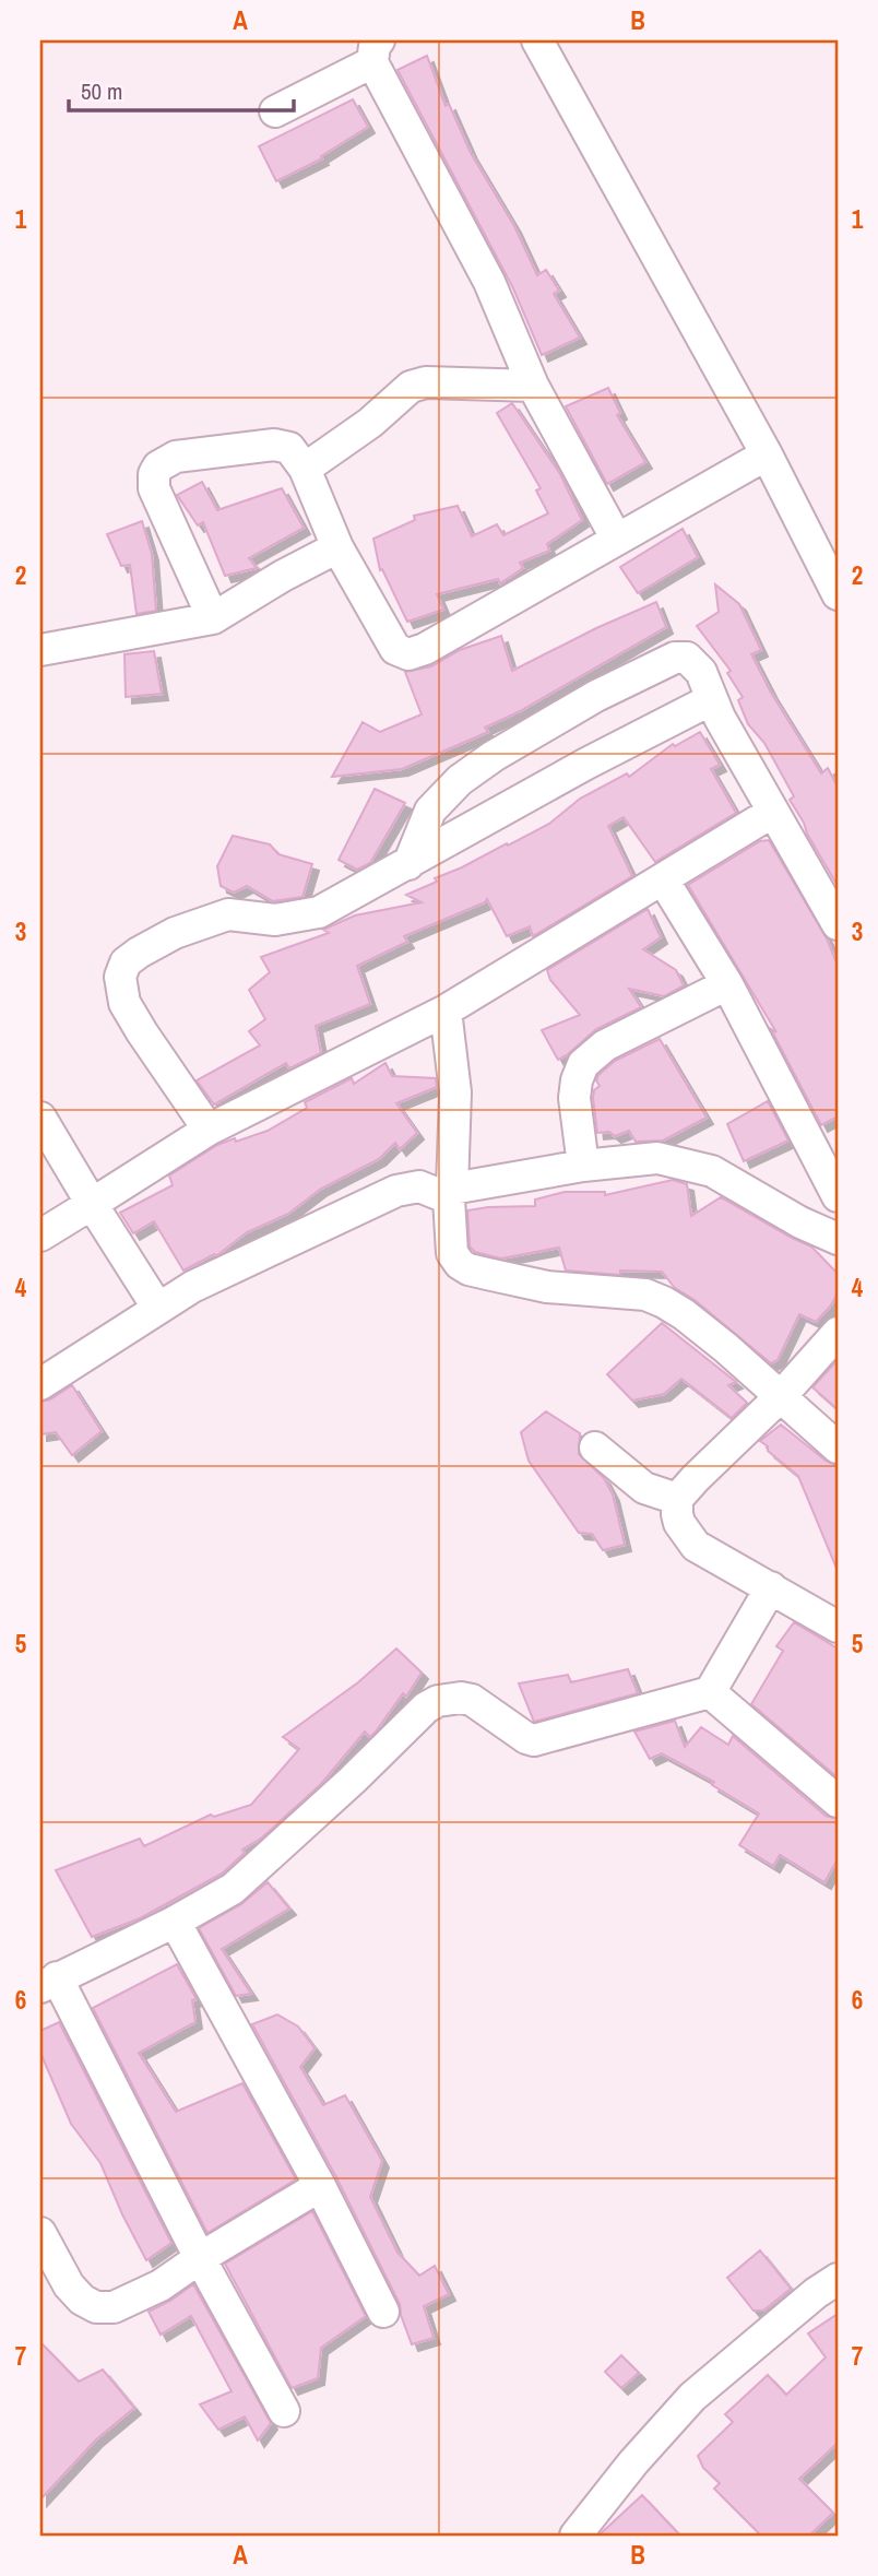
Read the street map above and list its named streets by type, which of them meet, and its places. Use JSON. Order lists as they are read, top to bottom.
{
  "scale_bar": "50 m",
  "grid": {
    "columns": ["A", "B"],
    "rows": [
      "1",
      "2",
      "3",
      "4",
      "5",
      "6",
      "7"
    ]
  }
}
